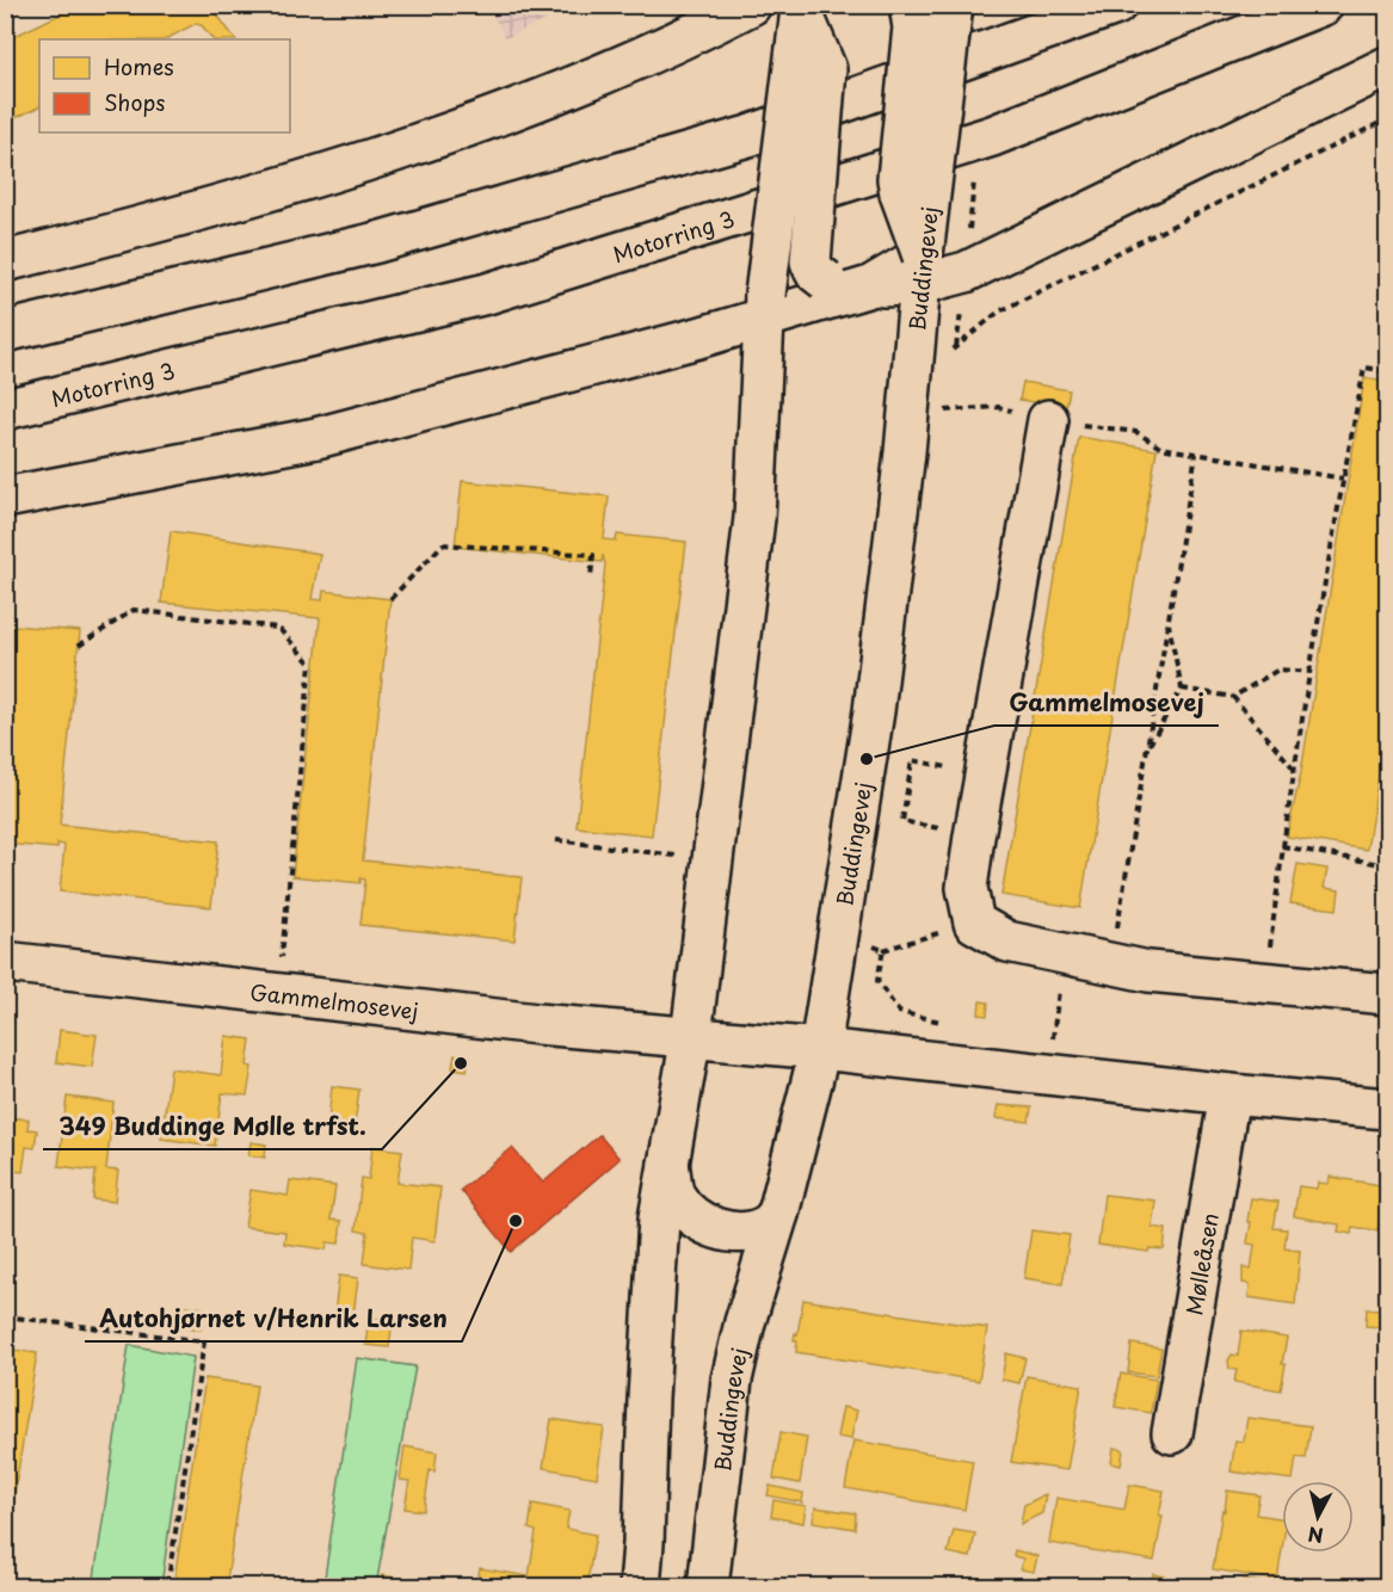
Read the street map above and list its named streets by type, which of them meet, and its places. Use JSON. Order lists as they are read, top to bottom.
{
  "streets": {
    "main road": [
      "Motorring 3",
      "Buddingevej",
      "Gammelmosevej",
      "Mølleåsen"
    ]
  },
  "crossings": [
    ["Buddingevej", "Gammelmosevej"],
    ["Gammelmosevej", "Mølleåsen"]
  ],
  "places": ["Gammelmosevej", "349 Buddinge Mølle trfst.", "Autohjørnet v/Henrik Larsen"],
  "legend": ["Homes", "Shops"],
  "north": "bottom"
}
